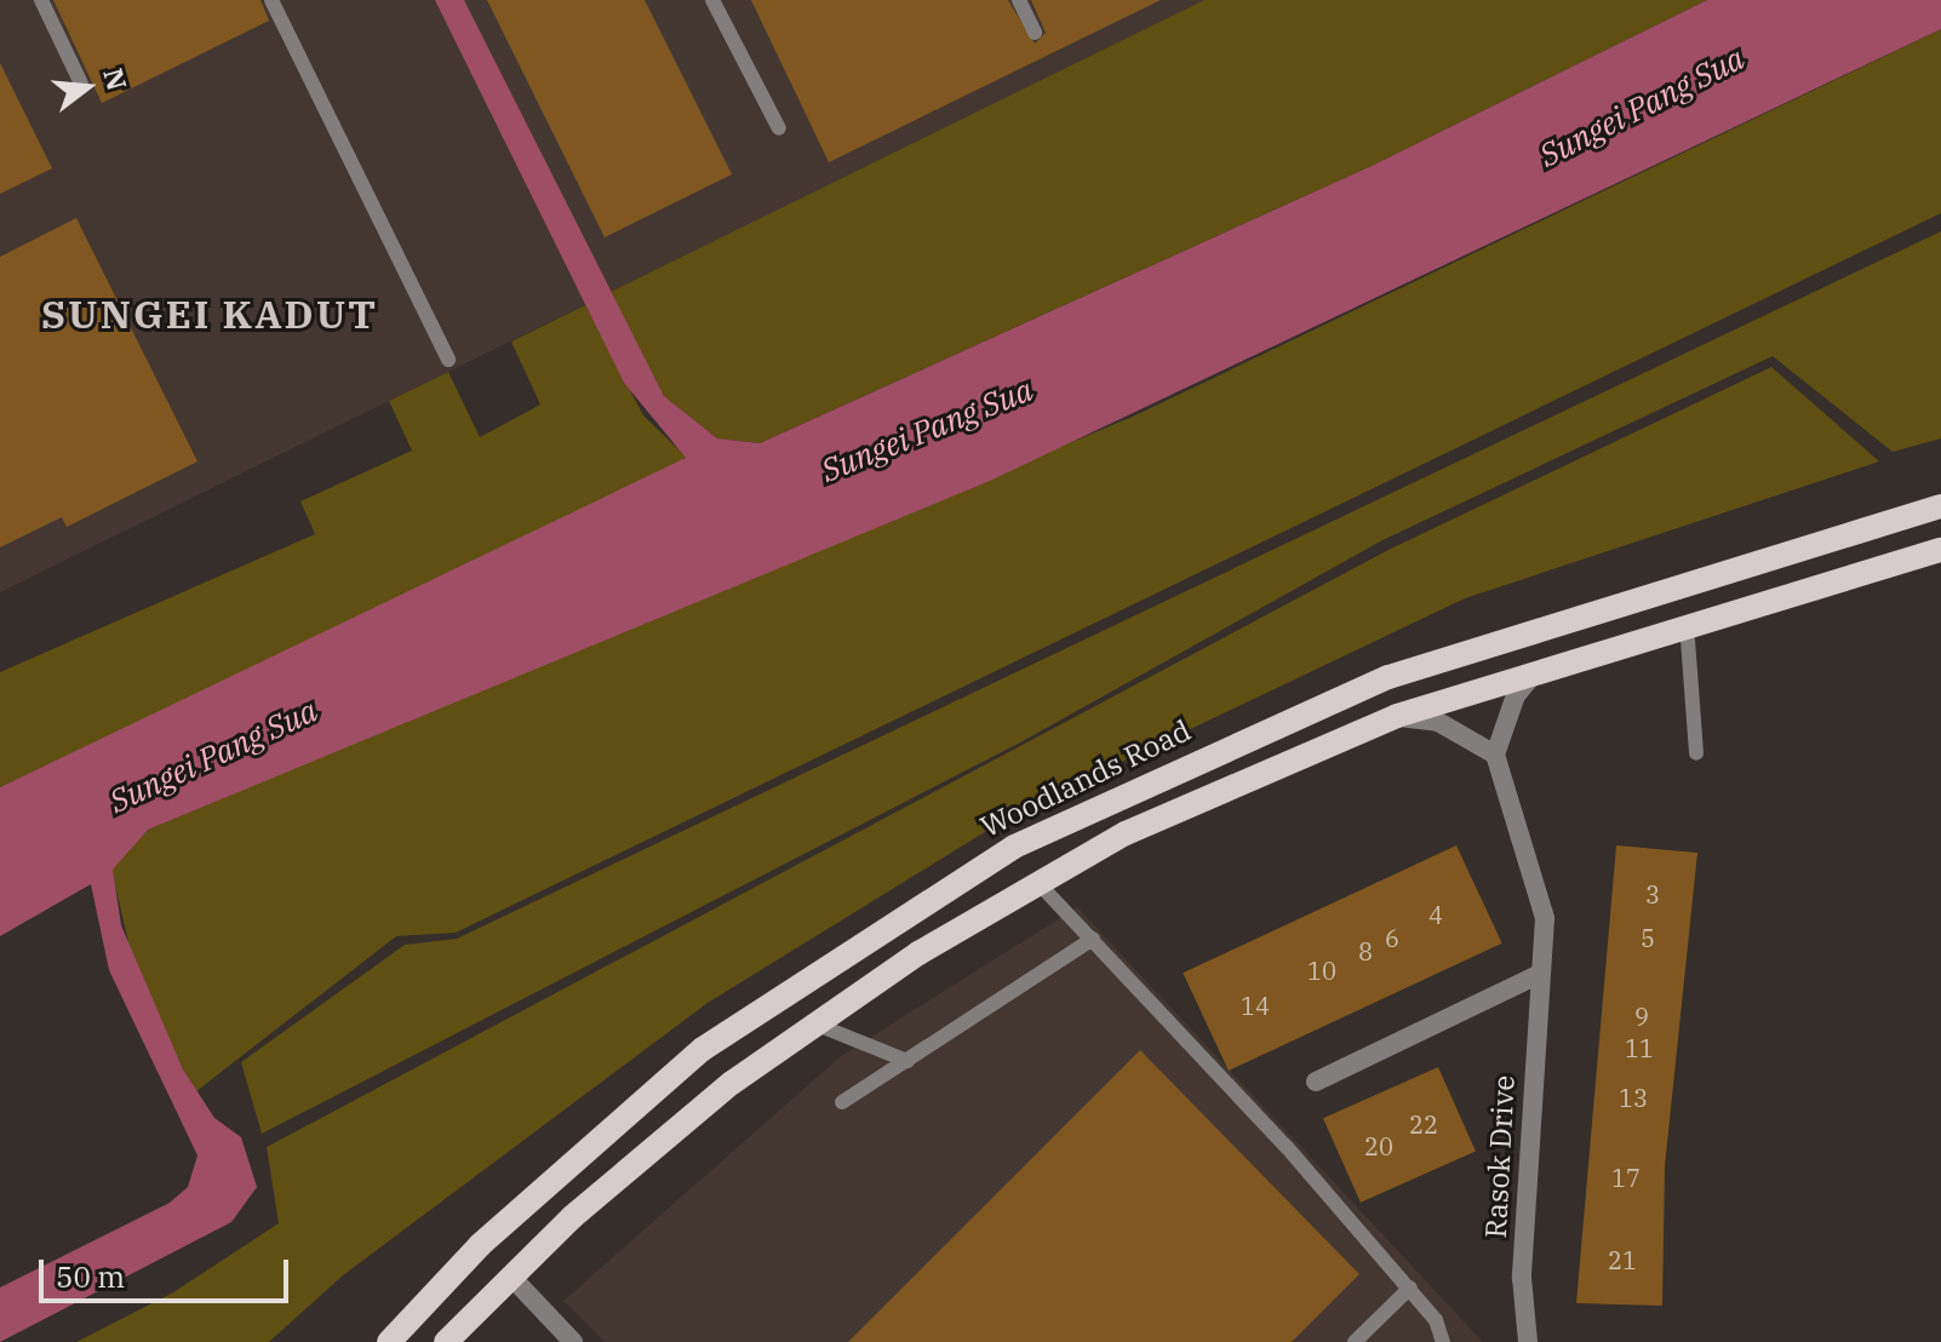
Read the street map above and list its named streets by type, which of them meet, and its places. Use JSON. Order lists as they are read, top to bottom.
{
  "streets": {
    "main road": ["Woodlands Road"],
    "street": ["Rasok Drive"]
  },
  "districts": ["SUNGEI KADUT"],
  "water": ["Sungei Pang Sua"],
  "house_numbers": [
    "3",
    "4",
    "6",
    "5",
    "8",
    "10",
    "14",
    "9",
    "11",
    "13",
    "22",
    "20",
    "17",
    "21"
  ],
  "scale_bar": "50 m",
  "north": "right"
}
